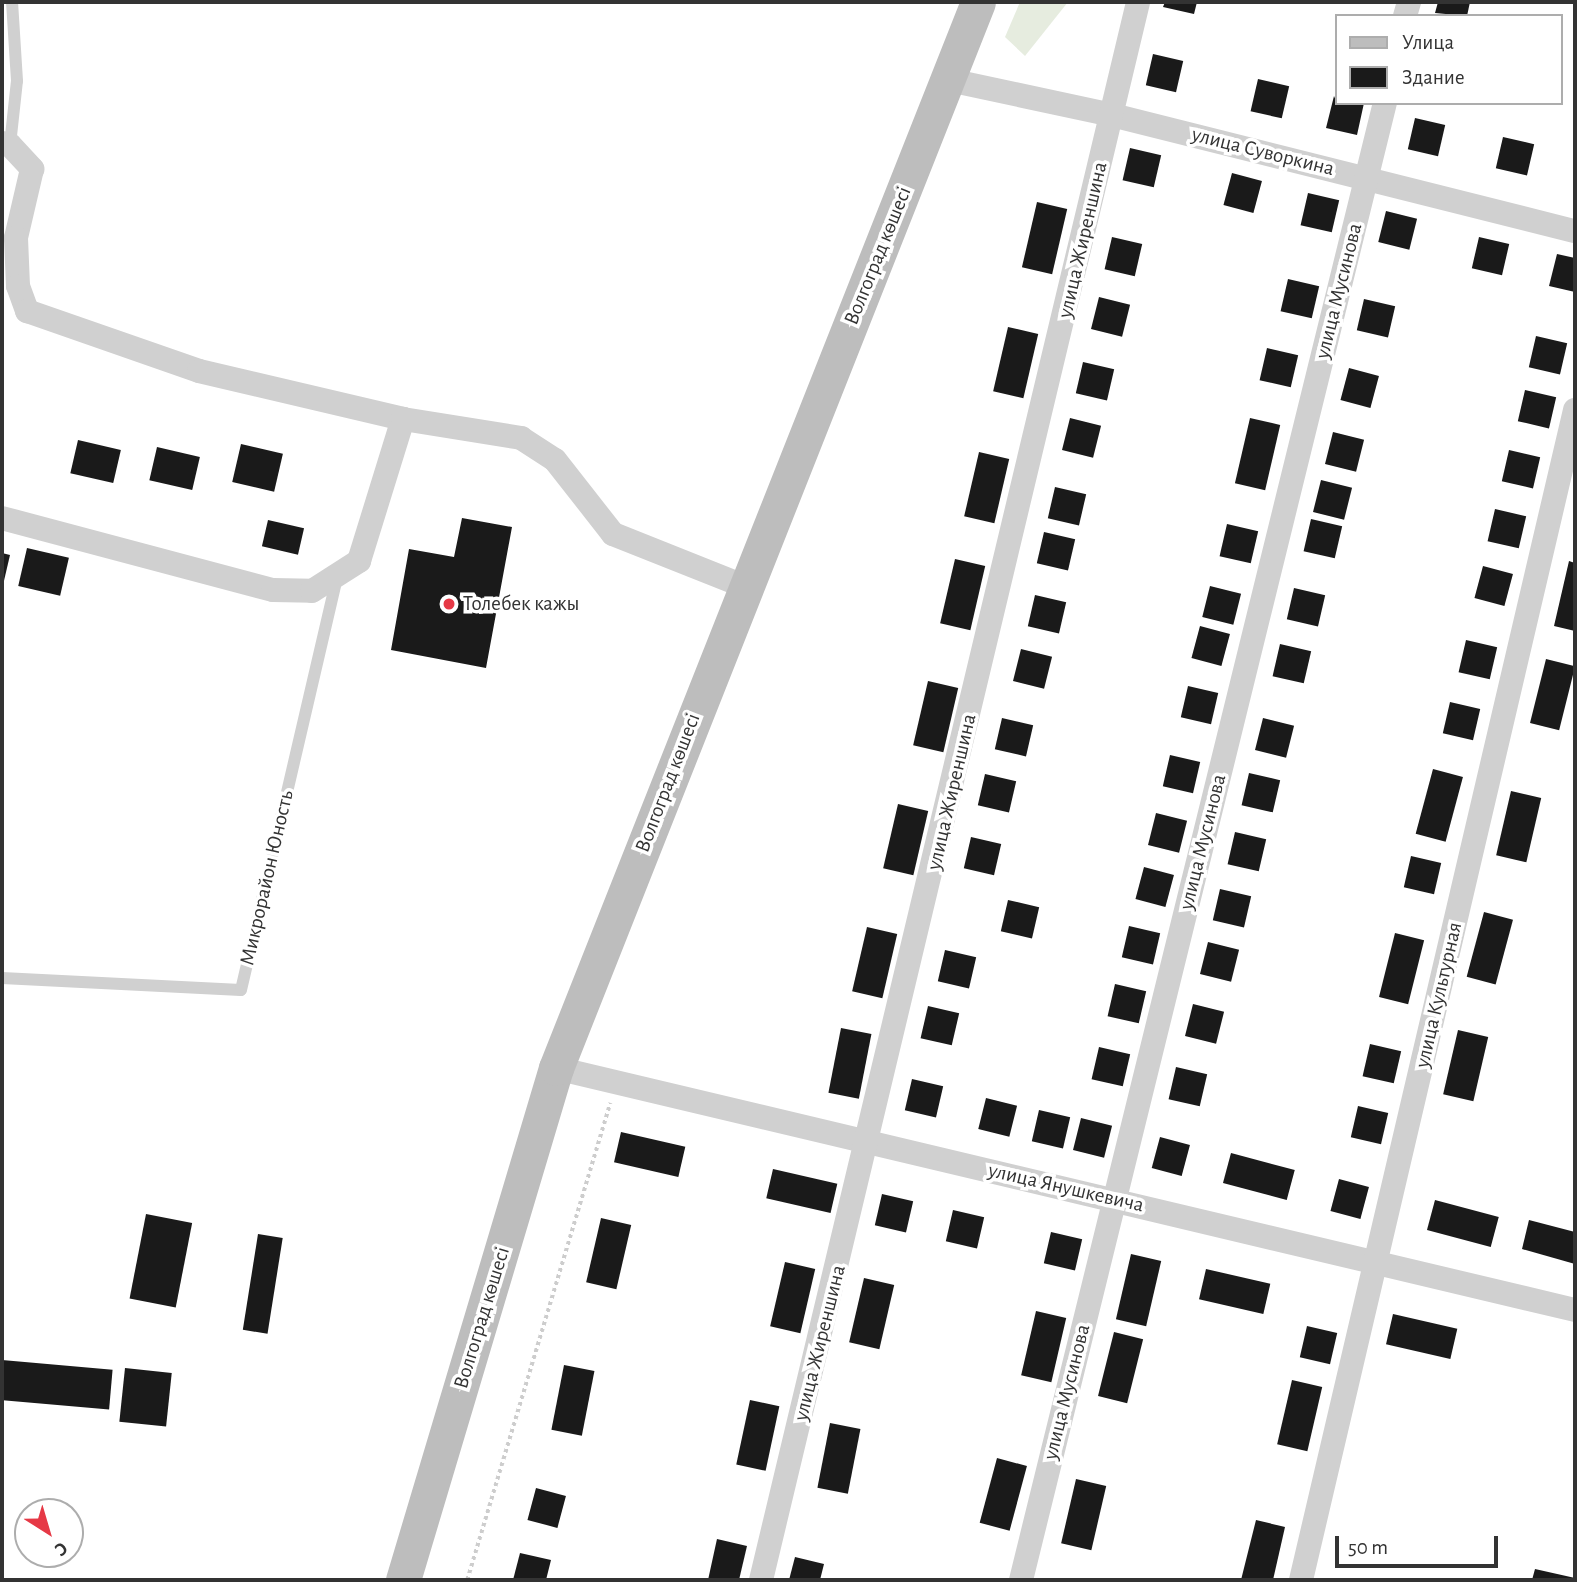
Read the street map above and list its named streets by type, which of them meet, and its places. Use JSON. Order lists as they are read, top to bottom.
{
  "streets": {
    "main road": ["Волгоград көшесі"],
    "street": [
      "улица Суворкина",
      "улица Жиреншина",
      "улица Мусинова",
      "улица Культурная",
      "улица Янушкевича"
    ],
    "lane": ["Микрорайон Юность"]
  },
  "crossings": [
    ["улица Суворкина", "улица Жиреншина"],
    ["улица Суворкина", "Волгоград көшесі"],
    ["улица Суворкина", "улица Мусинова"],
    ["улица Жиреншина", "улица Янушкевича"],
    ["Волгоград көшесі", "улица Янушкевича"],
    ["улица Мусинова", "улица Янушкевича"],
    ["улица Культурная", "улица Янушкевича"]
  ],
  "places": ["Толебек кажы"],
  "legend": ["Улица", "Здание"],
  "scale_bar": "50 m",
  "north": "bottom right"
}
